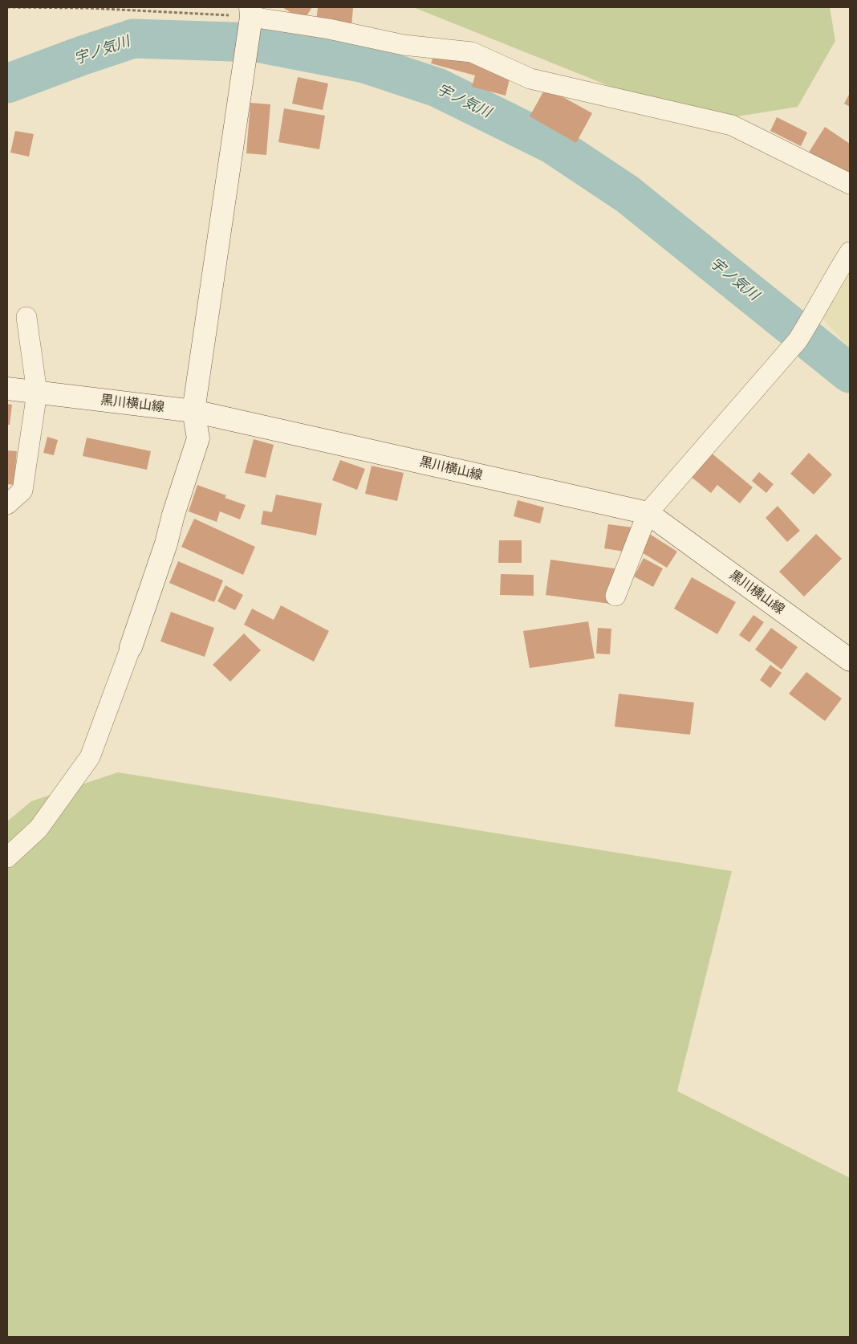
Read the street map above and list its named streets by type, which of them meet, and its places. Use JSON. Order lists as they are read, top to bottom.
{
  "streets": {
    "main road": ["黒川横山線"]
  },
  "water": ["宇ノ気川"]
}
